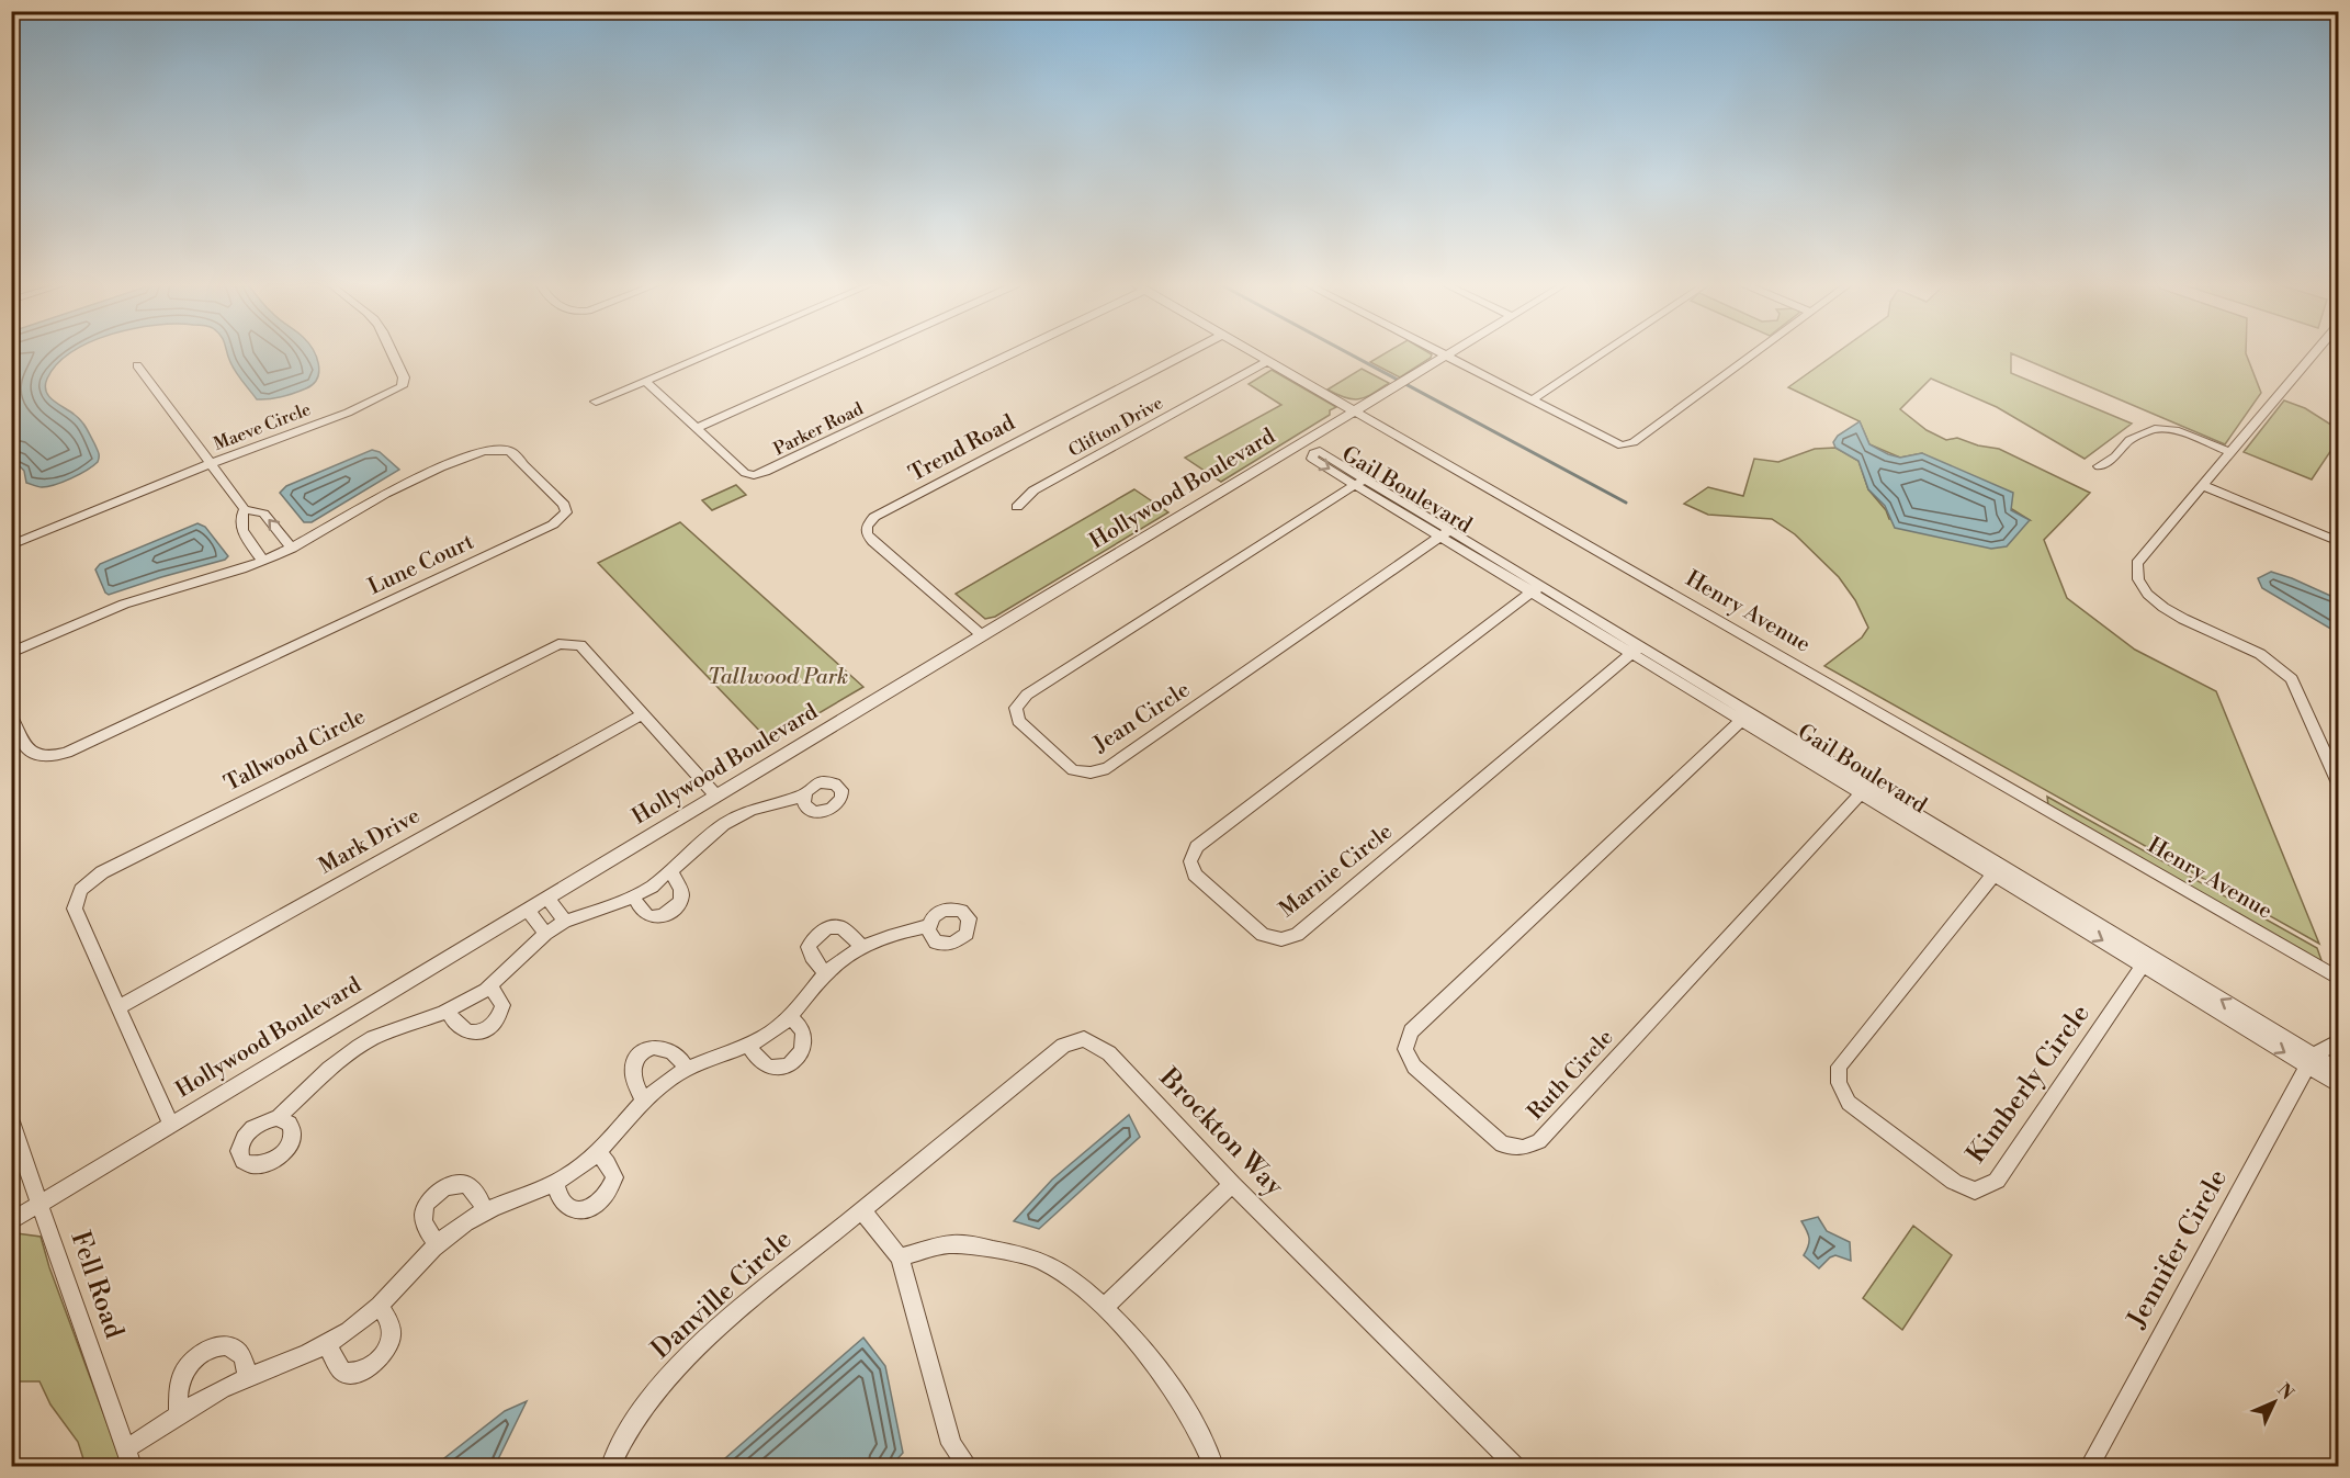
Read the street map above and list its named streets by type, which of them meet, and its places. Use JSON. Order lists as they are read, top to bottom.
{
  "streets": {
    "street": [
      "Maeve Circle",
      "Clifton Drive",
      "Parker Road",
      "Trend Road",
      "Hollywood Boulevard",
      "Gail Boulevard",
      "Lune Court",
      "Henry Avenue",
      "Jean Circle",
      "Tallwood Circle",
      "Mark Drive",
      "Marnie Circle",
      "Ruth Circle",
      "Kimberly Circle",
      "Brockton Way",
      "Jennifer Circle",
      "Fell Road",
      "Danville Circle"
    ]
  },
  "crossings": [
    ["Clifton Drive", "Henry Avenue"],
    ["Trend Road", "Hollywood Boulevard"],
    ["Hollywood Boulevard", "Henry Avenue"],
    ["Hollywood Boulevard", "Tallwood Circle"],
    ["Hollywood Boulevard", "Fell Road"],
    ["Gail Boulevard", "Jean Circle"],
    ["Gail Boulevard", "Marnie Circle"],
    ["Gail Boulevard", "Ruth Circle"],
    ["Gail Boulevard", "Kimberly Circle"],
    ["Gail Boulevard", "Jennifer Circle"],
    ["Tallwood Circle", "Mark Drive"],
    ["Brockton Way", "Danville Circle"]
  ],
  "parks": ["Tallwood Park"],
  "north": "top right"
}
